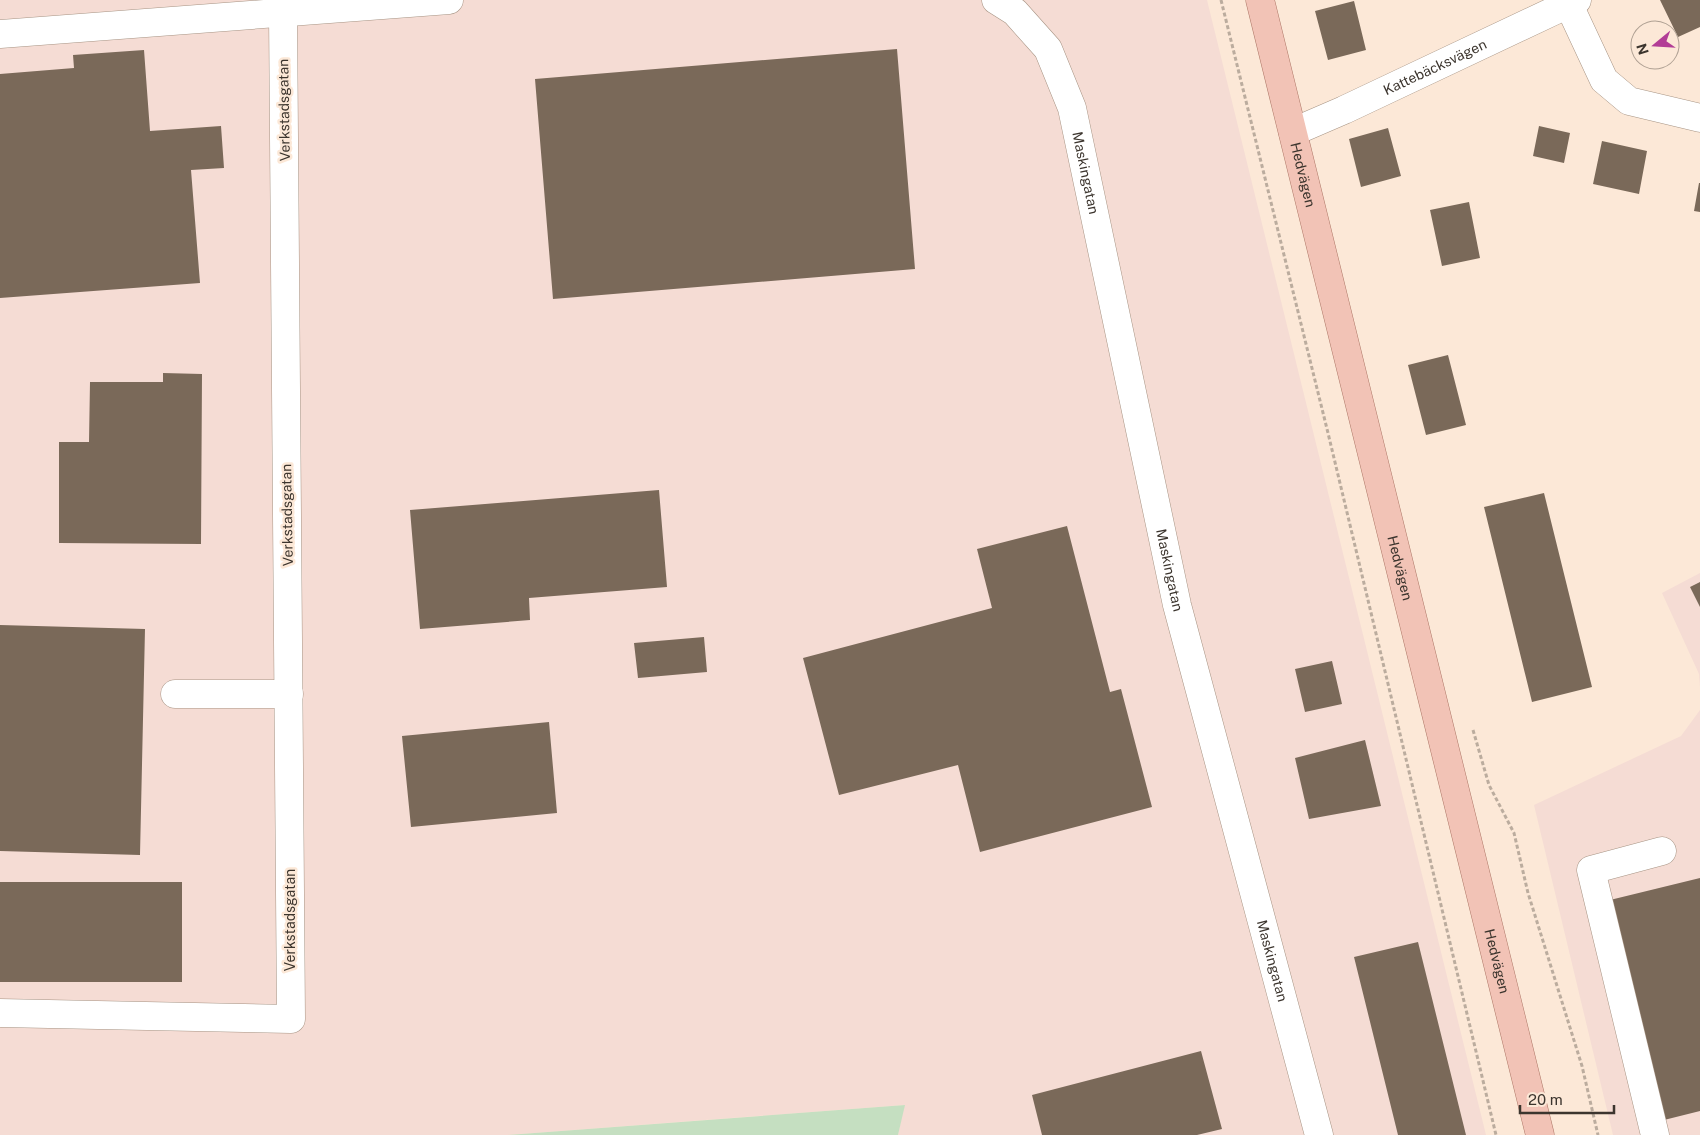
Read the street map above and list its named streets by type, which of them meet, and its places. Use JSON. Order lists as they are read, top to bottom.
{
  "streets": {
    "main road": ["Hedvägen"],
    "street": ["Kattebäcksvägen", "Verkstadsgatan", "Maskingatan"]
  },
  "crossings": [
    ["Kattebäcksvägen", "Hedvägen"]
  ],
  "scale_bar": "20 m",
  "north": "left"
}
